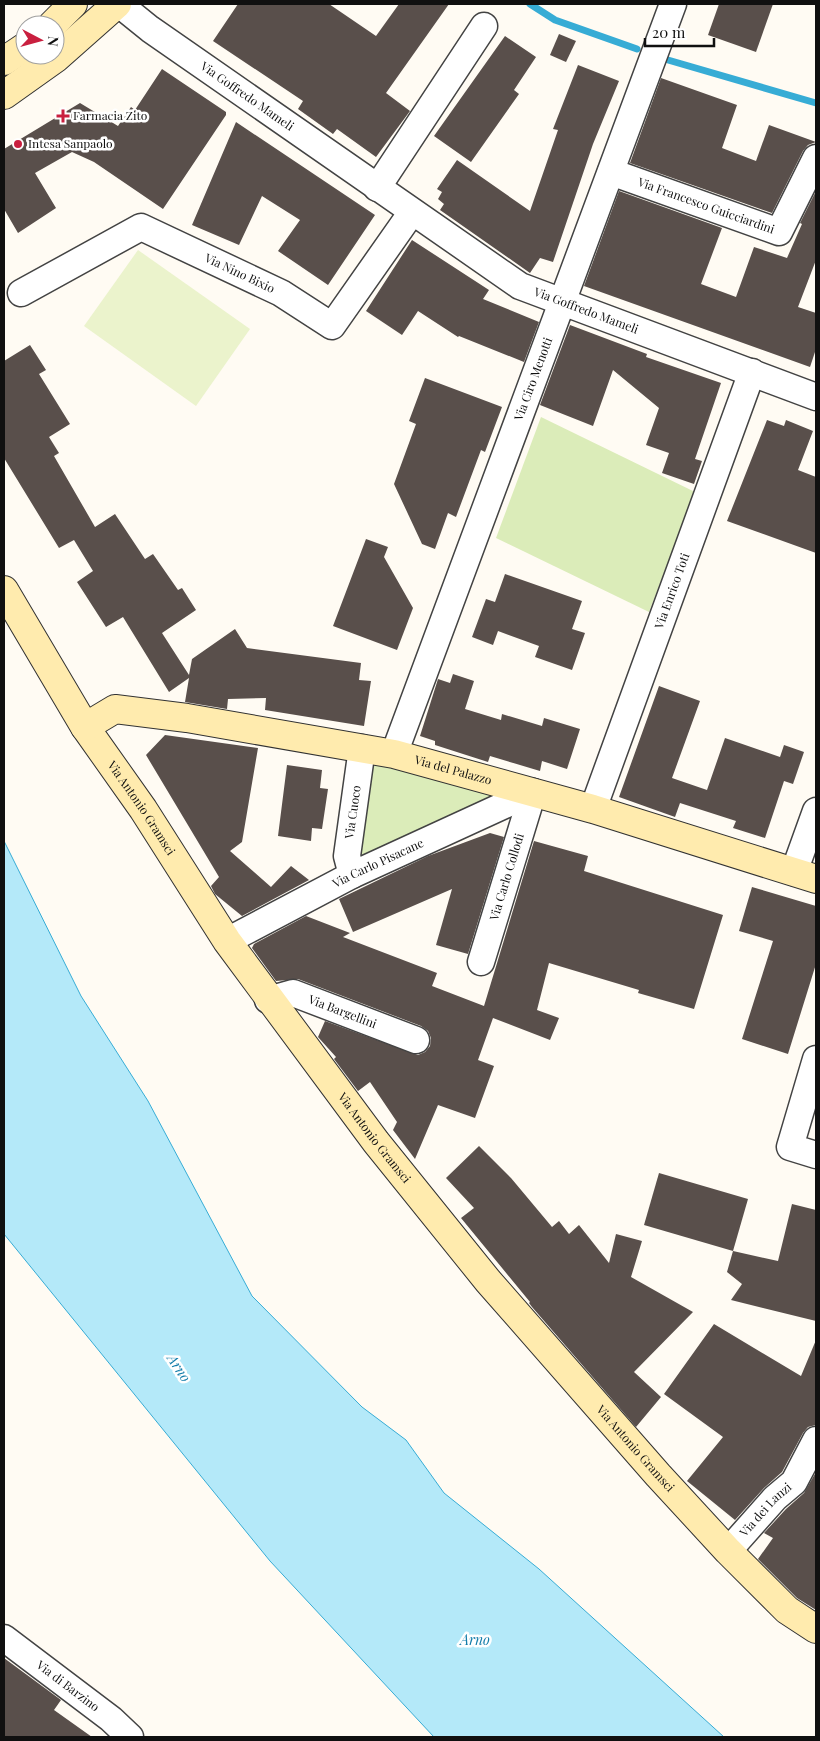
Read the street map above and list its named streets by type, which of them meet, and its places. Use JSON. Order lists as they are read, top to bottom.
{
  "streets": {
    "main road": ["Via del Palazzo", "Via Antonio Gramsci"],
    "street": [
      "Via Goffredo Mameli",
      "Via Francesco Guicciardini",
      "Via Nino Bixio",
      "Via Ciro Menotti",
      "Via Enrico Toti",
      "Via Cuoco",
      "Via Carlo Pisacane",
      "Via Carlo Collodi",
      "Via Bargellini",
      "Via dei Lanzi",
      "Via di Barzino"
    ]
  },
  "crossings": [
    ["Via Goffredo Mameli", "Via Nino Bixio"],
    ["Via Goffredo Mameli", "Via Ciro Menotti"],
    ["Via Goffredo Mameli", "Via Enrico Toti"],
    ["Via Francesco Guicciardini", "Via Ciro Menotti"],
    ["Via Ciro Menotti", "Via del Palazzo"],
    ["Via Enrico Toti", "Via del Palazzo"],
    ["Via del Palazzo", "Via Antonio Gramsci"],
    ["Via del Palazzo", "Via Cuoco"],
    ["Via del Palazzo", "Via Carlo Pisacane"],
    ["Via del Palazzo", "Via Carlo Collodi"],
    ["Via Antonio Gramsci", "Via Carlo Pisacane"],
    ["Via Antonio Gramsci", "Via Bargellini"],
    ["Via Antonio Gramsci", "Via dei Lanzi"],
    ["Via Cuoco", "Via Carlo Pisacane"],
    ["Via Carlo Pisacane", "Via Carlo Collodi"]
  ],
  "water": ["Arno"],
  "places": {
    "health": ["Farmacia Zito"],
    "other": ["Intesa Sanpaolo"]
  },
  "scale_bar": "20 m",
  "north": "right"
}
